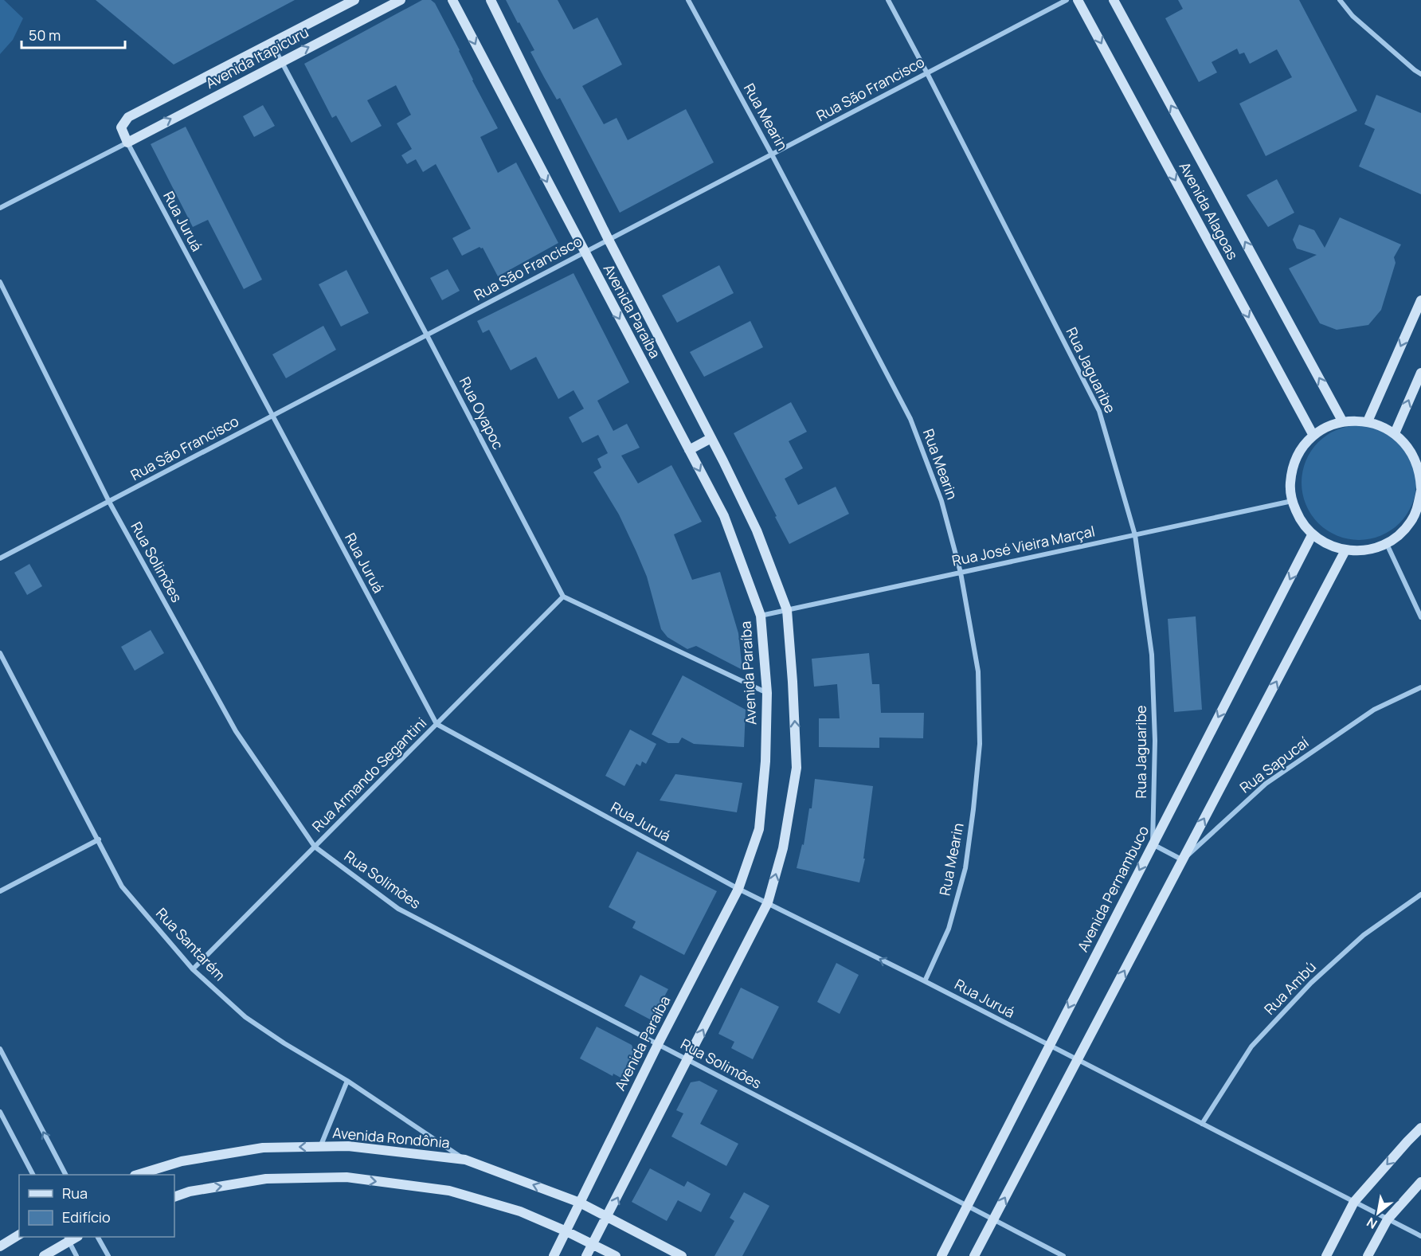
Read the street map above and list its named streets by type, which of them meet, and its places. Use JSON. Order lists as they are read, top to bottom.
{
  "streets": {
    "street": [
      "Avenida Itapicuru",
      "Rua São Francisco",
      "Rua Mearin",
      "Avenida Alagoas",
      "Rua Juruá",
      "Avenida Paraíba",
      "Rua Jaguaribe",
      "Rua Oyapoc",
      "Rua José Vieira Marçal",
      "Rua Solimões",
      "Rua Sapucaí",
      "Rua Armando Segantini",
      "Avenida Pernambuco",
      "Rua Santarém",
      "Rua Ambú",
      "Avenida Rondônia"
    ]
  },
  "crossings": [
    ["Avenida Itapicuru", "Rua Juruá"],
    ["Avenida Itapicuru", "Rua Oyapoc"],
    ["Rua São Francisco", "Rua Mearin"],
    ["Rua São Francisco", "Rua Juruá"],
    ["Rua São Francisco", "Avenida Paraíba"],
    ["Rua São Francisco", "Rua Jaguaribe"],
    ["Rua São Francisco", "Rua Oyapoc"],
    ["Rua São Francisco", "Rua Solimões"],
    ["Rua Mearin", "Rua Juruá"],
    ["Rua Mearin", "Rua José Vieira Marçal"],
    ["Avenida Alagoas", "Rua José Vieira Marçal"],
    ["Avenida Alagoas", "Avenida Pernambuco"],
    ["Rua Juruá", "Avenida Paraíba"],
    ["Rua Juruá", "Rua Armando Segantini"],
    ["Rua Juruá", "Avenida Pernambuco"],
    ["Rua Juruá", "Rua Ambú"],
    ["Avenida Paraíba", "Rua José Vieira Marçal"],
    ["Avenida Paraíba", "Rua Solimões"],
    ["Avenida Paraíba", "Avenida Rondônia"],
    ["Rua Jaguaribe", "Rua José Vieira Marçal"],
    ["Rua Jaguaribe", "Avenida Pernambuco"],
    ["Rua Oyapoc", "Rua Armando Segantini"],
    ["Rua José Vieira Marçal", "Avenida Pernambuco"],
    ["Rua Solimões", "Rua Armando Segantini"],
    ["Rua Solimões", "Avenida Pernambuco"],
    ["Rua Armando Segantini", "Rua Santarém"],
    ["Rua Santarém", "Avenida Rondônia"]
  ],
  "legend": ["Rua", "Edifício"],
  "scale_bar": "50 m",
  "north": "bottom left"
}
